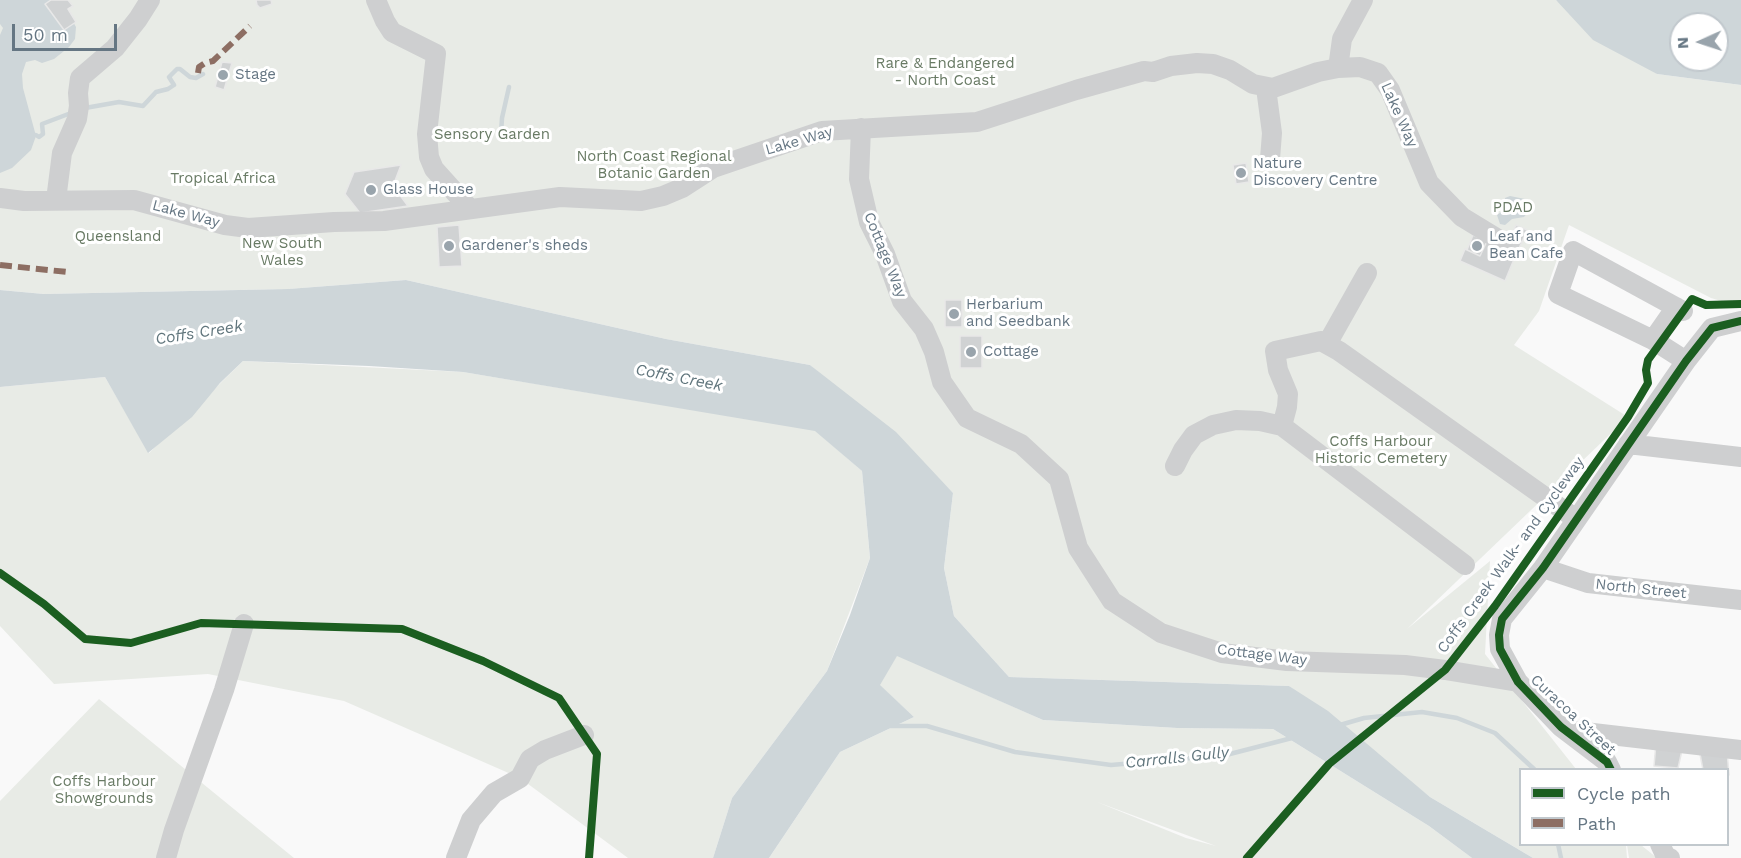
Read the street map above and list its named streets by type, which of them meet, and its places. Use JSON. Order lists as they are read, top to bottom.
{
  "streets": {
    "street": [
      "Lake Way",
      "Cottage Way",
      "North Street",
      "Curacoa Street"
    ],
    "cycle path": ["Coffs Creek Walk- and Cycleway"]
  },
  "crossings": [
    ["Lake Way", "Cottage Way"],
    ["Cottage Way", "Curacoa Street"],
    ["North Street", "Curacoa Street"]
  ],
  "water": ["Coffs Creek", "Carralls Gully"],
  "parks": [
    "Rare & Endangered - North Coast",
    "Sensory Garden",
    "North Coast Regional Botanic Garden",
    "Tropical Africa",
    "PDAD",
    "Queensland",
    "New South Wales",
    "Coffs Harbour Historic Cemetery",
    "Coffs Harbour Showgrounds"
  ],
  "places": [
    "Stage",
    "Nature Discovery Centre",
    "Glass House",
    "Gardener's sheds",
    "Leaf and Bean Cafe",
    "Herbarium and Seedbank",
    "Cottage"
  ],
  "legend": ["Cycle path", "Path"],
  "scale_bar": "50 m",
  "north": "left"
}
